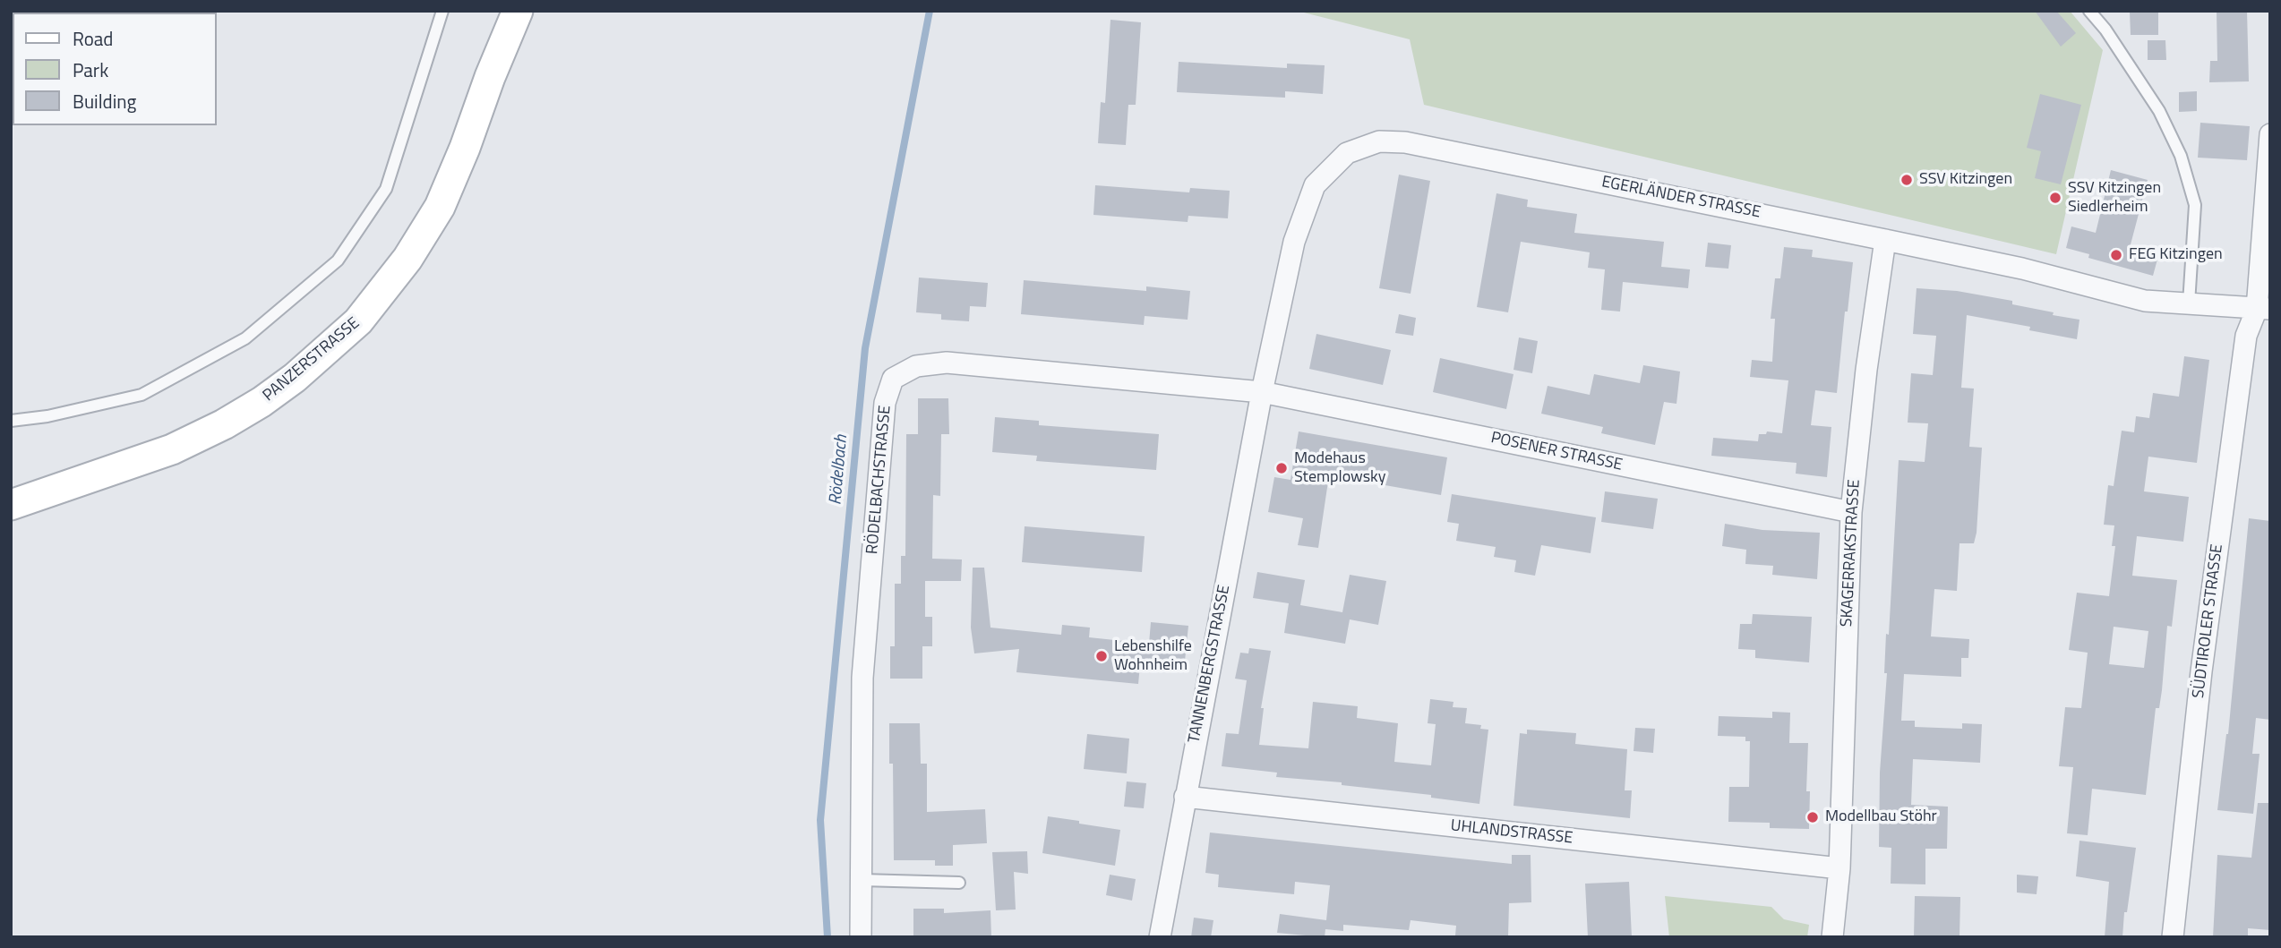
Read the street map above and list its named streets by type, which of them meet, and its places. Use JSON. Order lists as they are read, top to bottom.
{
  "streets": {
    "main road": ["PANZERSTRASSE"],
    "street": [
      "EGERLÄNDER STRASSE",
      "POSENER STRASSE",
      "RÖDELBACHSTRASSE",
      "SKAGERRAKSTRASSE",
      "SÜDTIROLER STRASSE",
      "TANNENBERGSTRASSE",
      "UHLANDSTRASSE"
    ]
  },
  "crossings": [
    ["EGERLÄNDER STRASSE", "POSENER STRASSE"],
    ["EGERLÄNDER STRASSE", "RÖDELBACHSTRASSE"],
    ["EGERLÄNDER STRASSE", "SKAGERRAKSTRASSE"],
    ["EGERLÄNDER STRASSE", "SÜDTIROLER STRASSE"],
    ["EGERLÄNDER STRASSE", "TANNENBERGSTRASSE"],
    ["POSENER STRASSE", "RÖDELBACHSTRASSE"],
    ["POSENER STRASSE", "SKAGERRAKSTRASSE"],
    ["POSENER STRASSE", "TANNENBERGSTRASSE"],
    ["RÖDELBACHSTRASSE", "TANNENBERGSTRASSE"],
    ["SKAGERRAKSTRASSE", "UHLANDSTRASSE"],
    ["TANNENBERGSTRASSE", "UHLANDSTRASSE"]
  ],
  "water": ["Rödelbach"],
  "places": [
    "SSV Kitzingen",
    "SSV Kitzingen Siedlerheim",
    "FEG Kitzingen",
    "Modehaus Stemplowsky",
    "Lebenshilfe Wohnheim",
    "Modellbau Stöhr"
  ],
  "legend": ["Road", "Park", "Building"]
}
